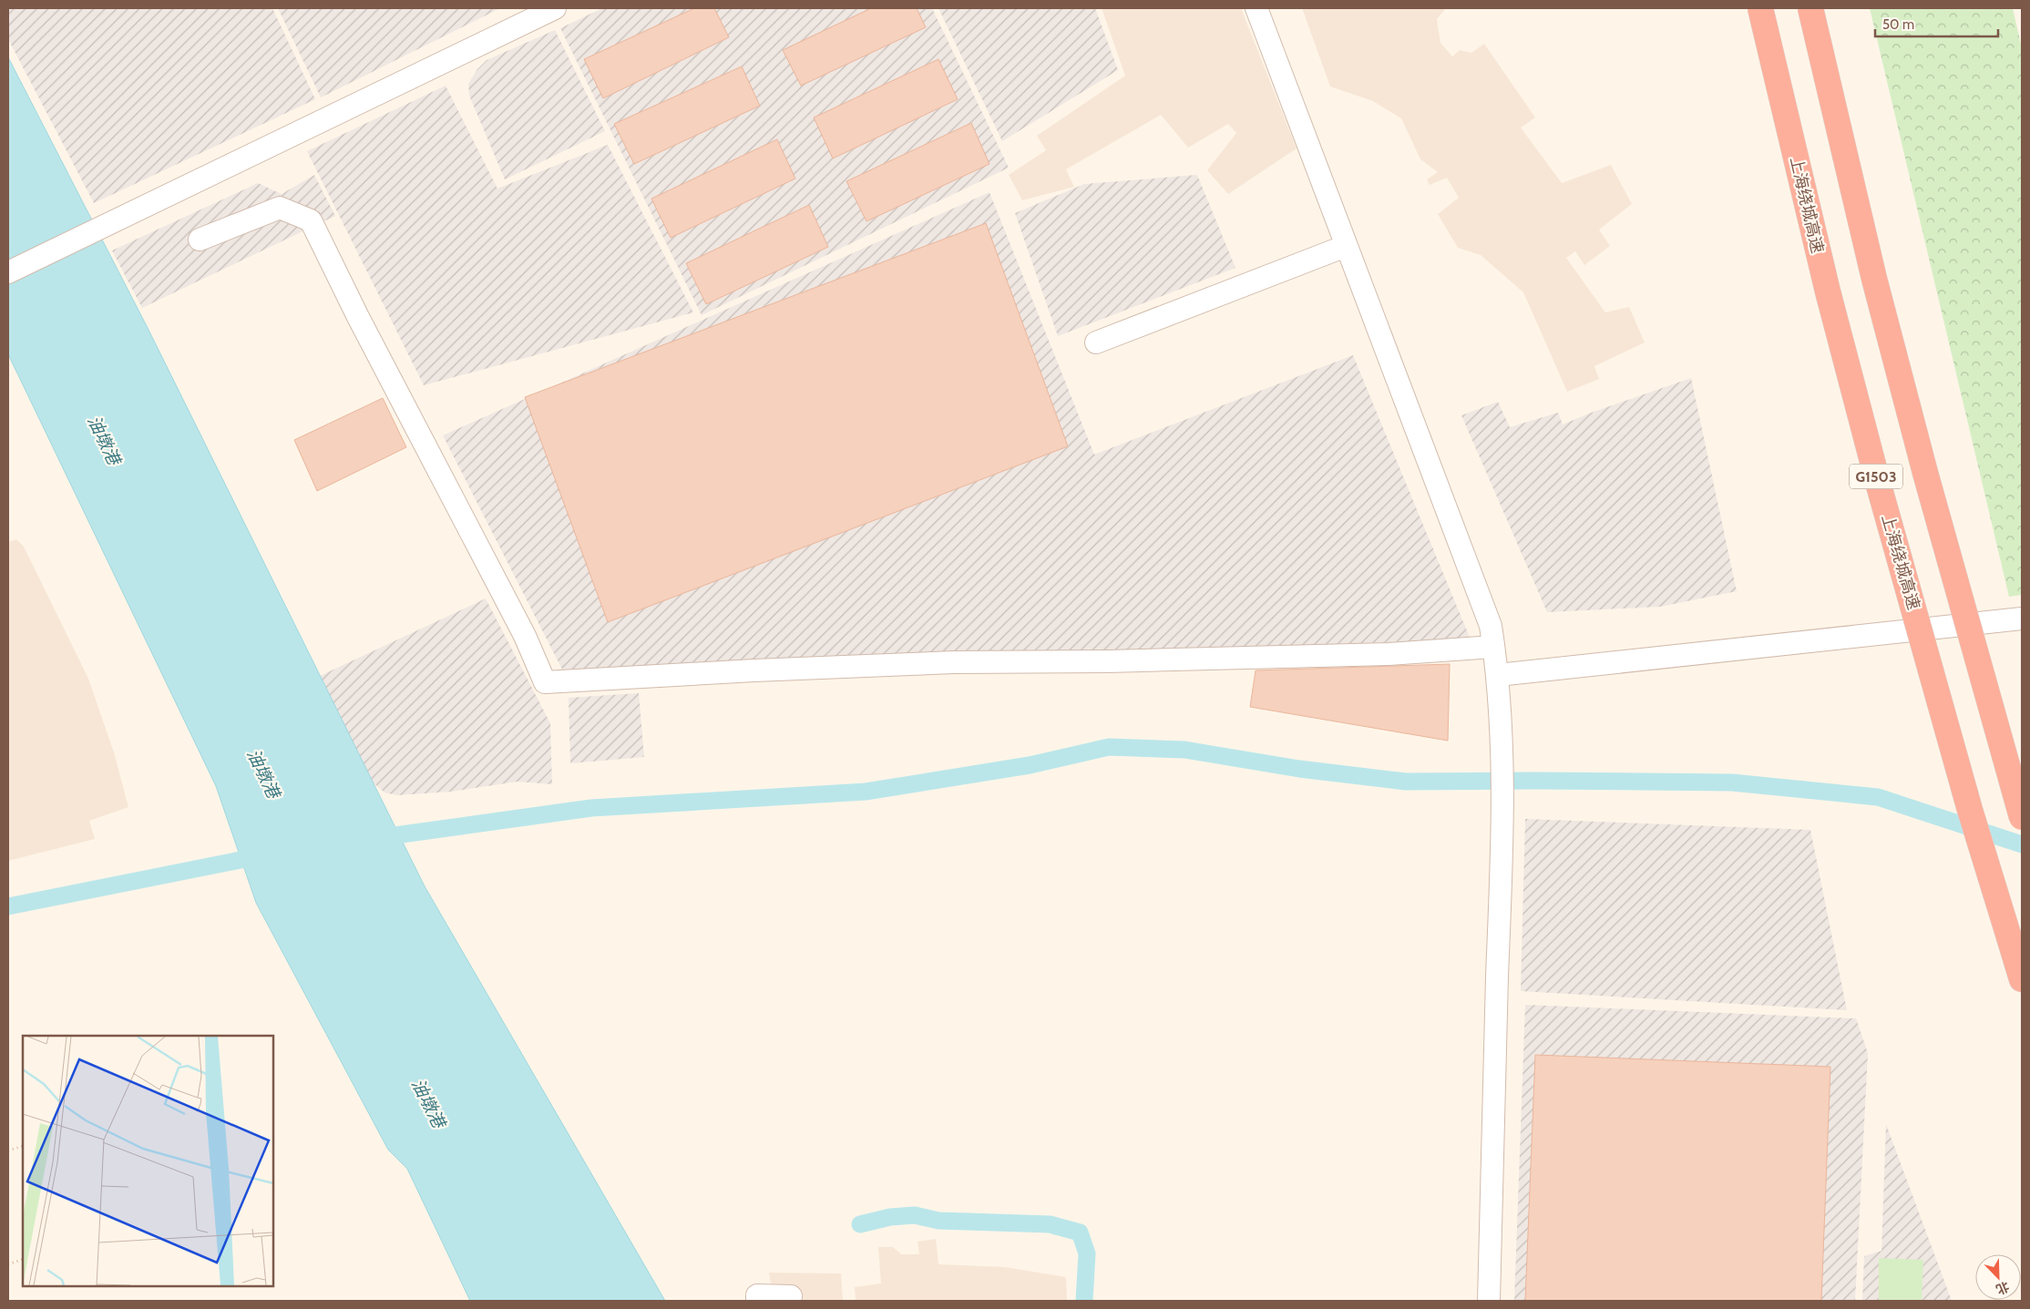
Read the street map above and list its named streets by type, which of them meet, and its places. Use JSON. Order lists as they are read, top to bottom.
{
  "streets": {
    "highway": ["上海绕城高速", "G1503"]
  },
  "water": ["油墩港"],
  "scale_bar": "50 m",
  "north": "bottom right"
}
